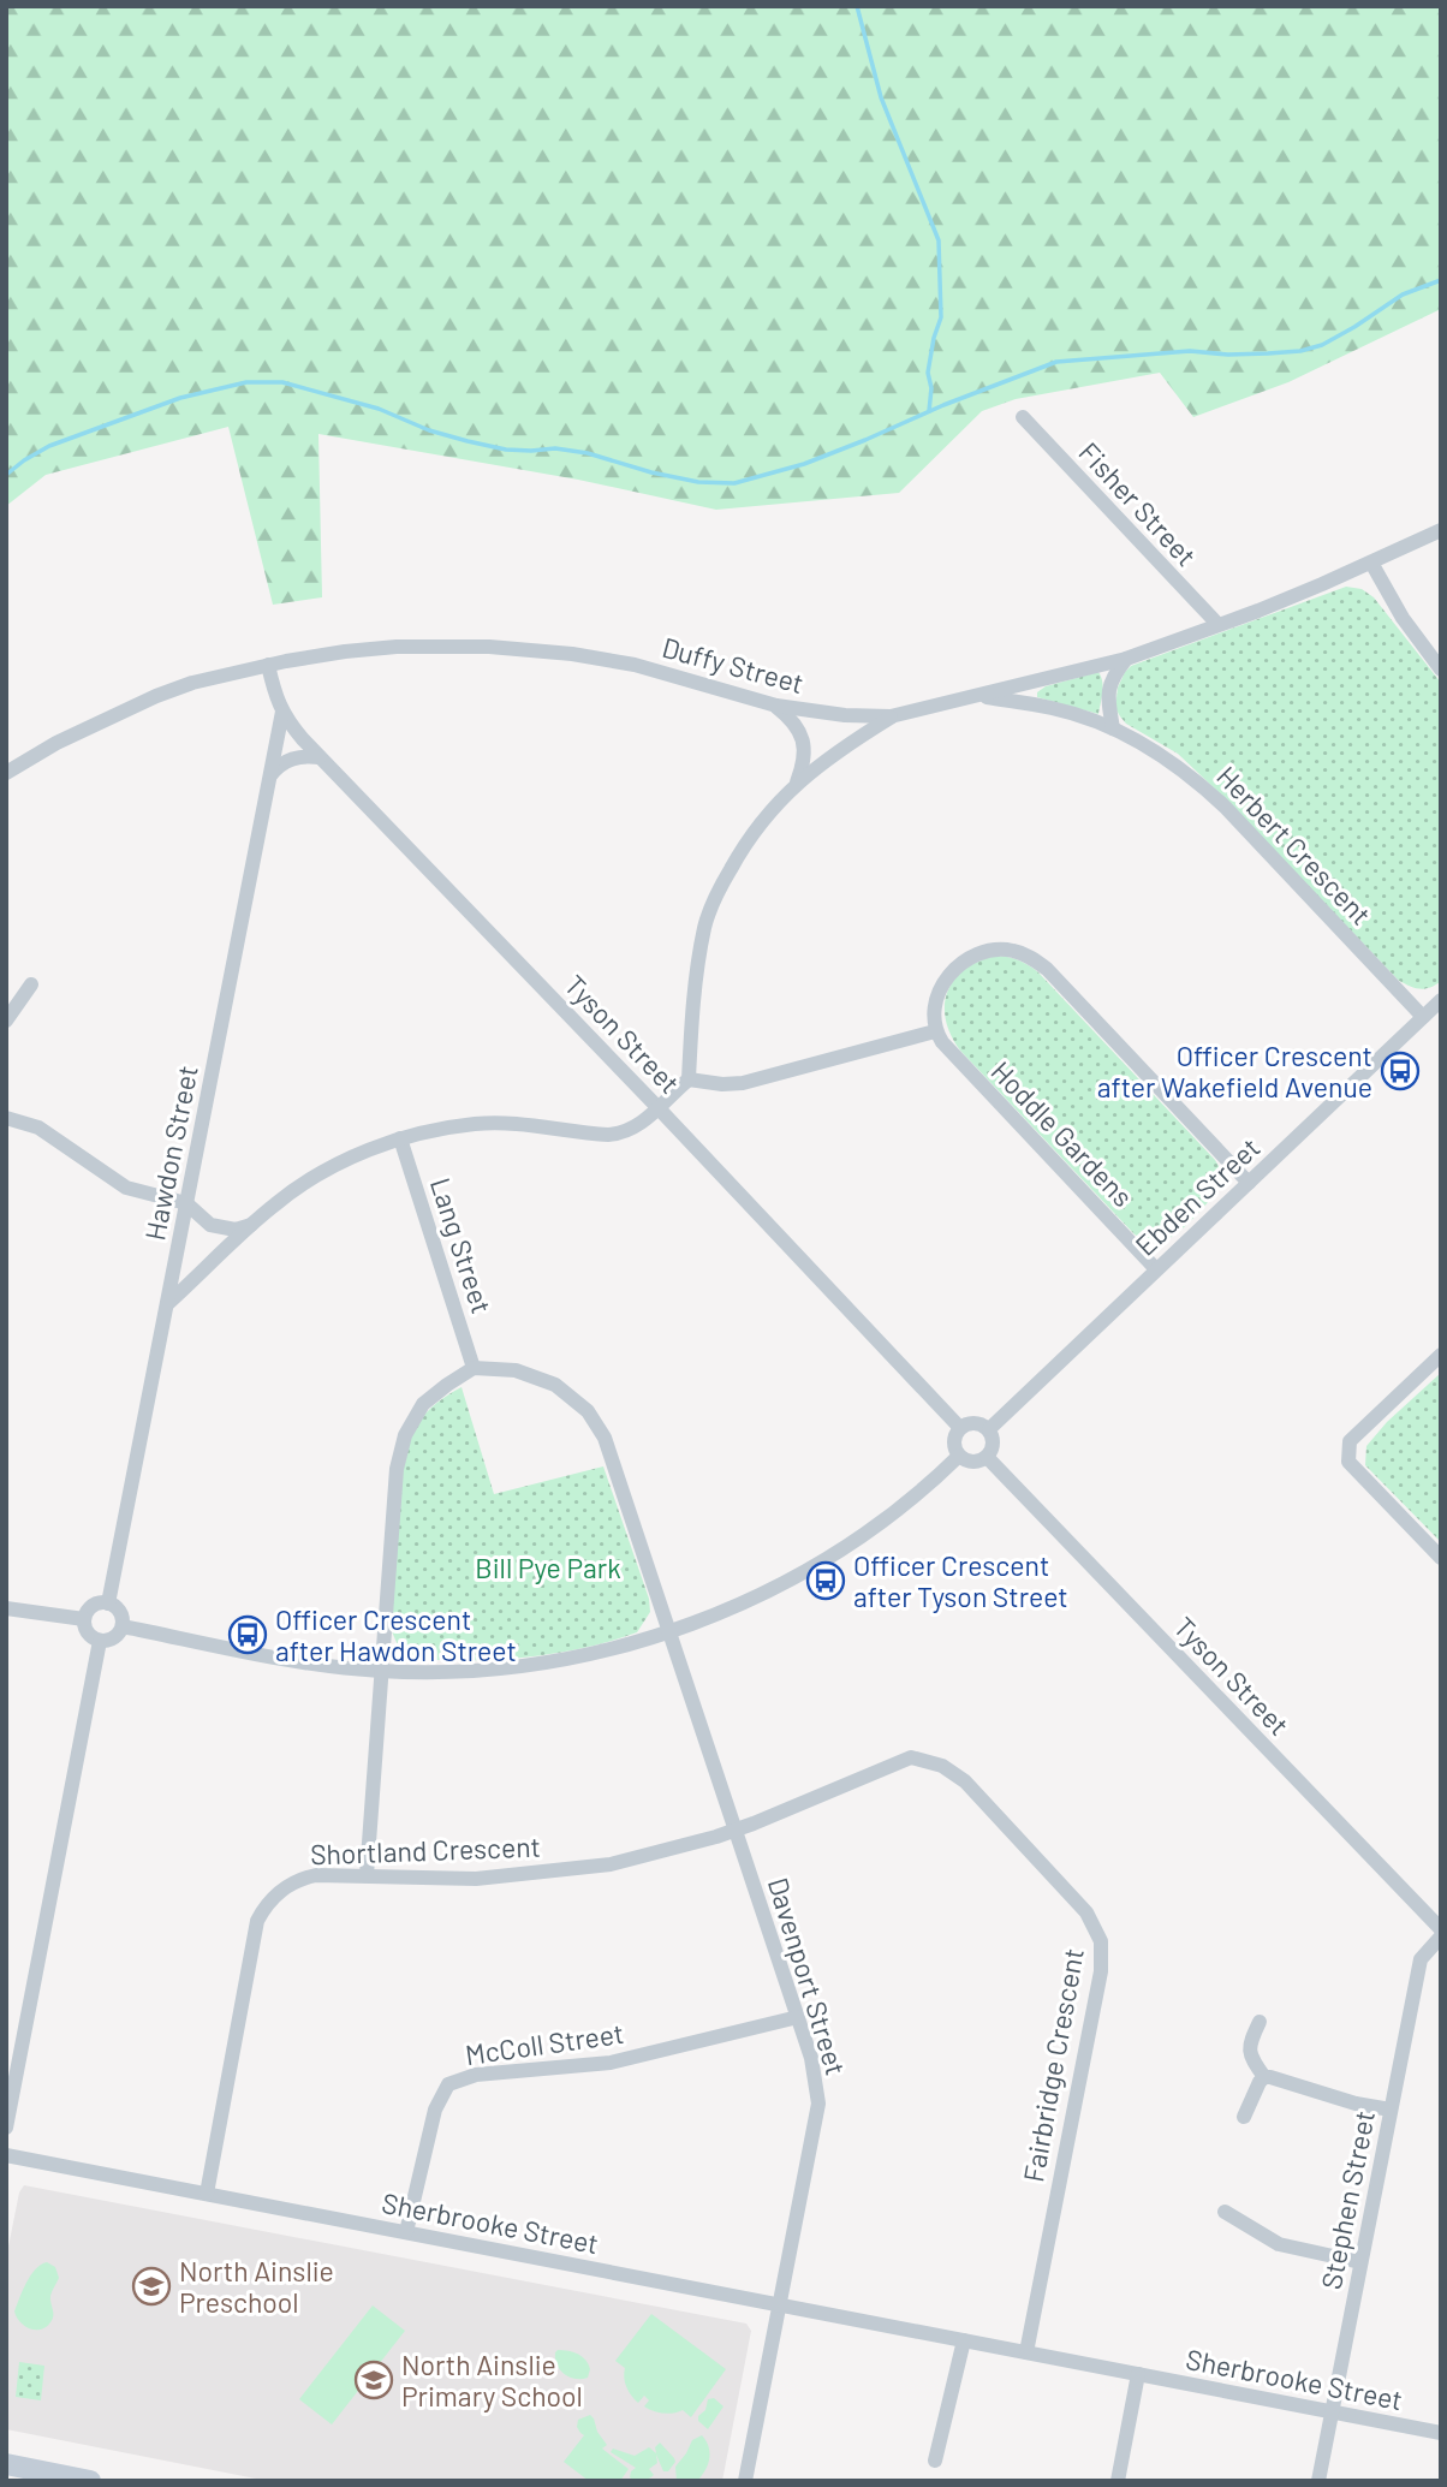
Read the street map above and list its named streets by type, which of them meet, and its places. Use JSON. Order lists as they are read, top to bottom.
{
  "streets": {
    "street": [
      "Fisher Street",
      "Duffy Street",
      "Herbert Crescent",
      "Tyson Street",
      "Hoddle Gardens",
      "Hawdon Street",
      "Ebden Street",
      "Lang Street",
      "Shortland Crescent",
      "Davenport Street",
      "McColl Street",
      "Fairbridge Crescent",
      "Stephen Street",
      "Sherbrooke Street"
    ]
  },
  "crossings": [
    ["Fisher Street", "Duffy Street"],
    ["Duffy Street", "Herbert Crescent"],
    ["Duffy Street", "Tyson Street"],
    ["Herbert Crescent", "Ebden Street"],
    ["Tyson Street", "Hawdon Street"],
    ["Tyson Street", "Ebden Street"],
    ["Hoddle Gardens", "Ebden Street"],
    ["Lang Street", "Davenport Street"],
    ["Shortland Crescent", "Davenport Street"],
    ["Shortland Crescent", "Fairbridge Crescent"],
    ["Shortland Crescent", "Sherbrooke Street"],
    ["Davenport Street", "McColl Street"],
    ["Davenport Street", "Fairbridge Crescent"],
    ["Davenport Street", "Sherbrooke Street"],
    ["McColl Street", "Sherbrooke Street"],
    ["Fairbridge Crescent", "Sherbrooke Street"],
    ["Stephen Street", "Sherbrooke Street"]
  ],
  "parks": ["Bill Pye Park"],
  "places": {
    "bus stop": ["Officer Crescent after Wakefield Avenue", "Officer Crescent after Tyson Street", "Officer Crescent after Hawdon Street"],
    "school or university": ["North Ainslie Preschool", "North Ainslie Primary School"]
  }
}
